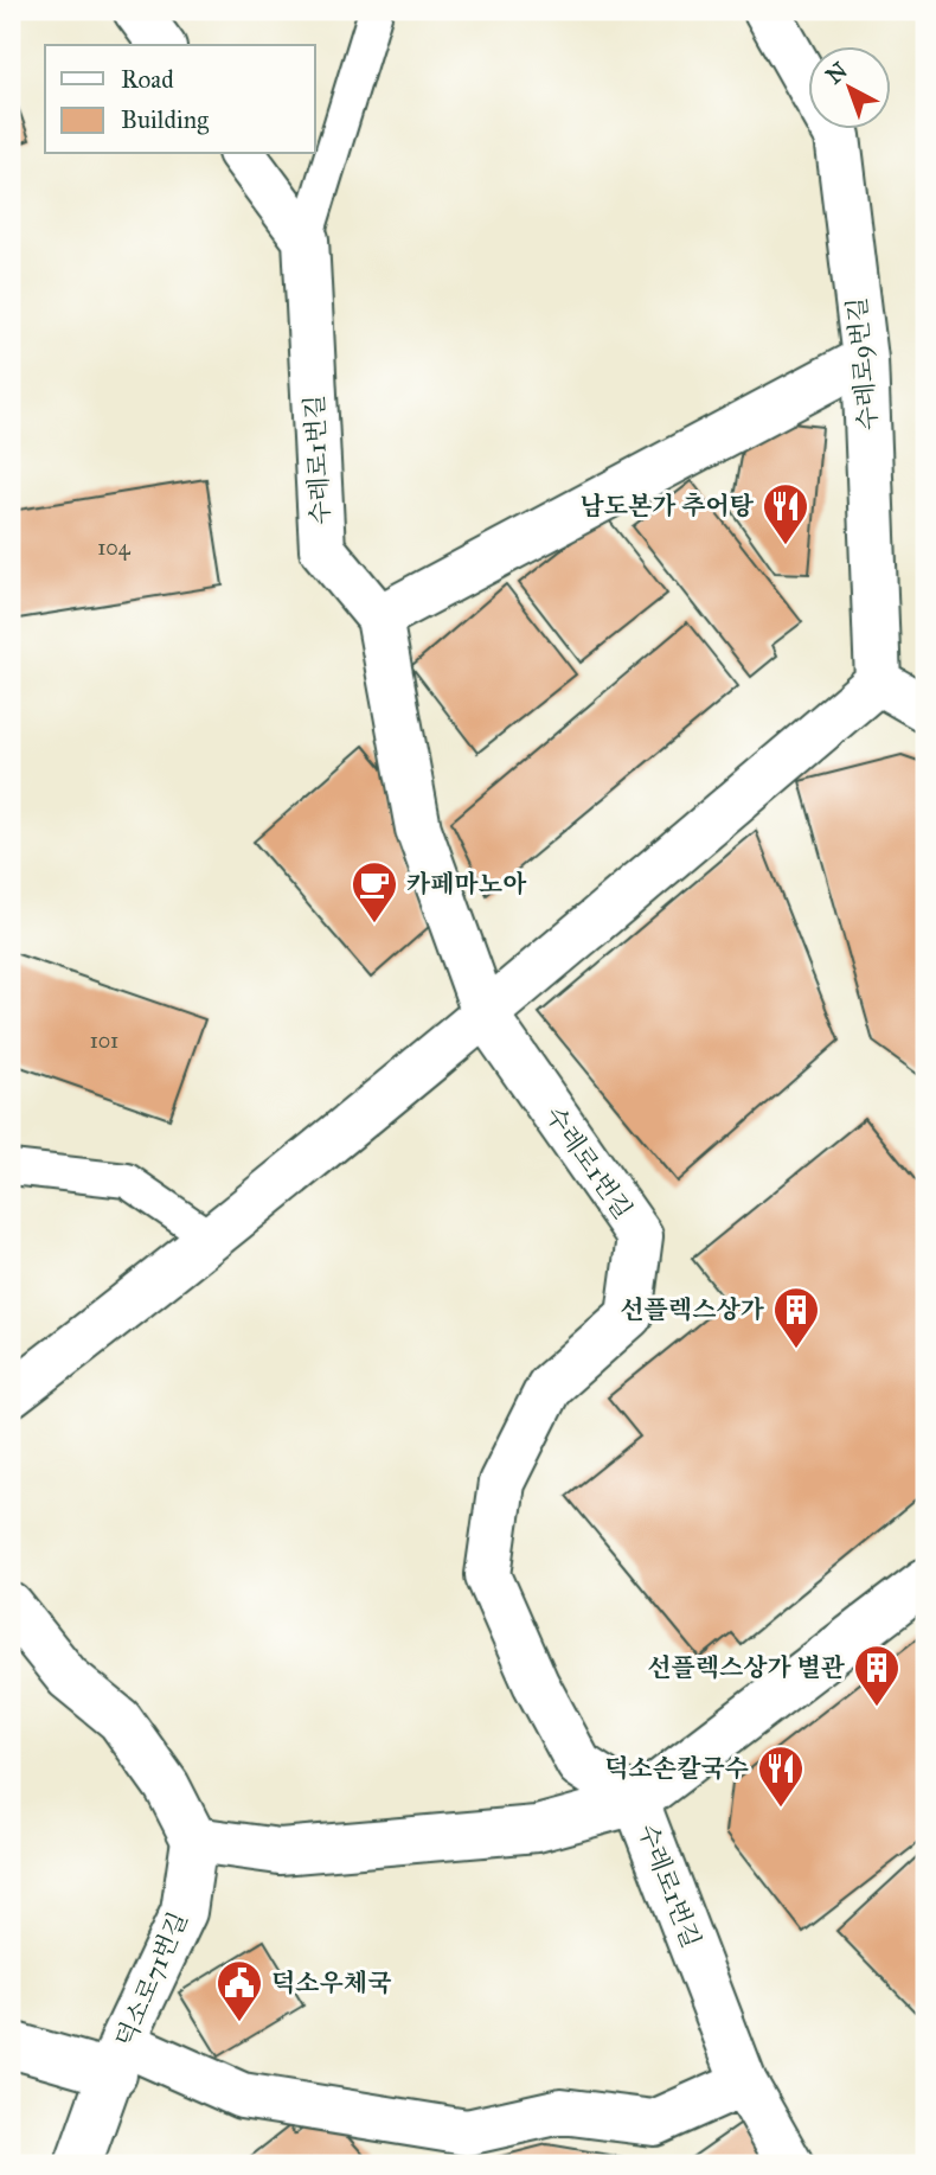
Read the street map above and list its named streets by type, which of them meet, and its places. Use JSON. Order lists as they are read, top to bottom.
{
  "streets": {
    "street": ["수레로9번길", "수레로1번길", "덕소로71번길"]
  },
  "places": {
    "restaurant": ["남도본가 추어탕", "덕소손칼국수"],
    "cafe": ["카페마노아"],
    "building": ["선플렉스상가", "선플렉스상가 별관"],
    "public building": ["덕소우체국"]
  },
  "house_numbers": ["104", "101"],
  "legend": ["Road", "Building"],
  "north": "top left"
}
